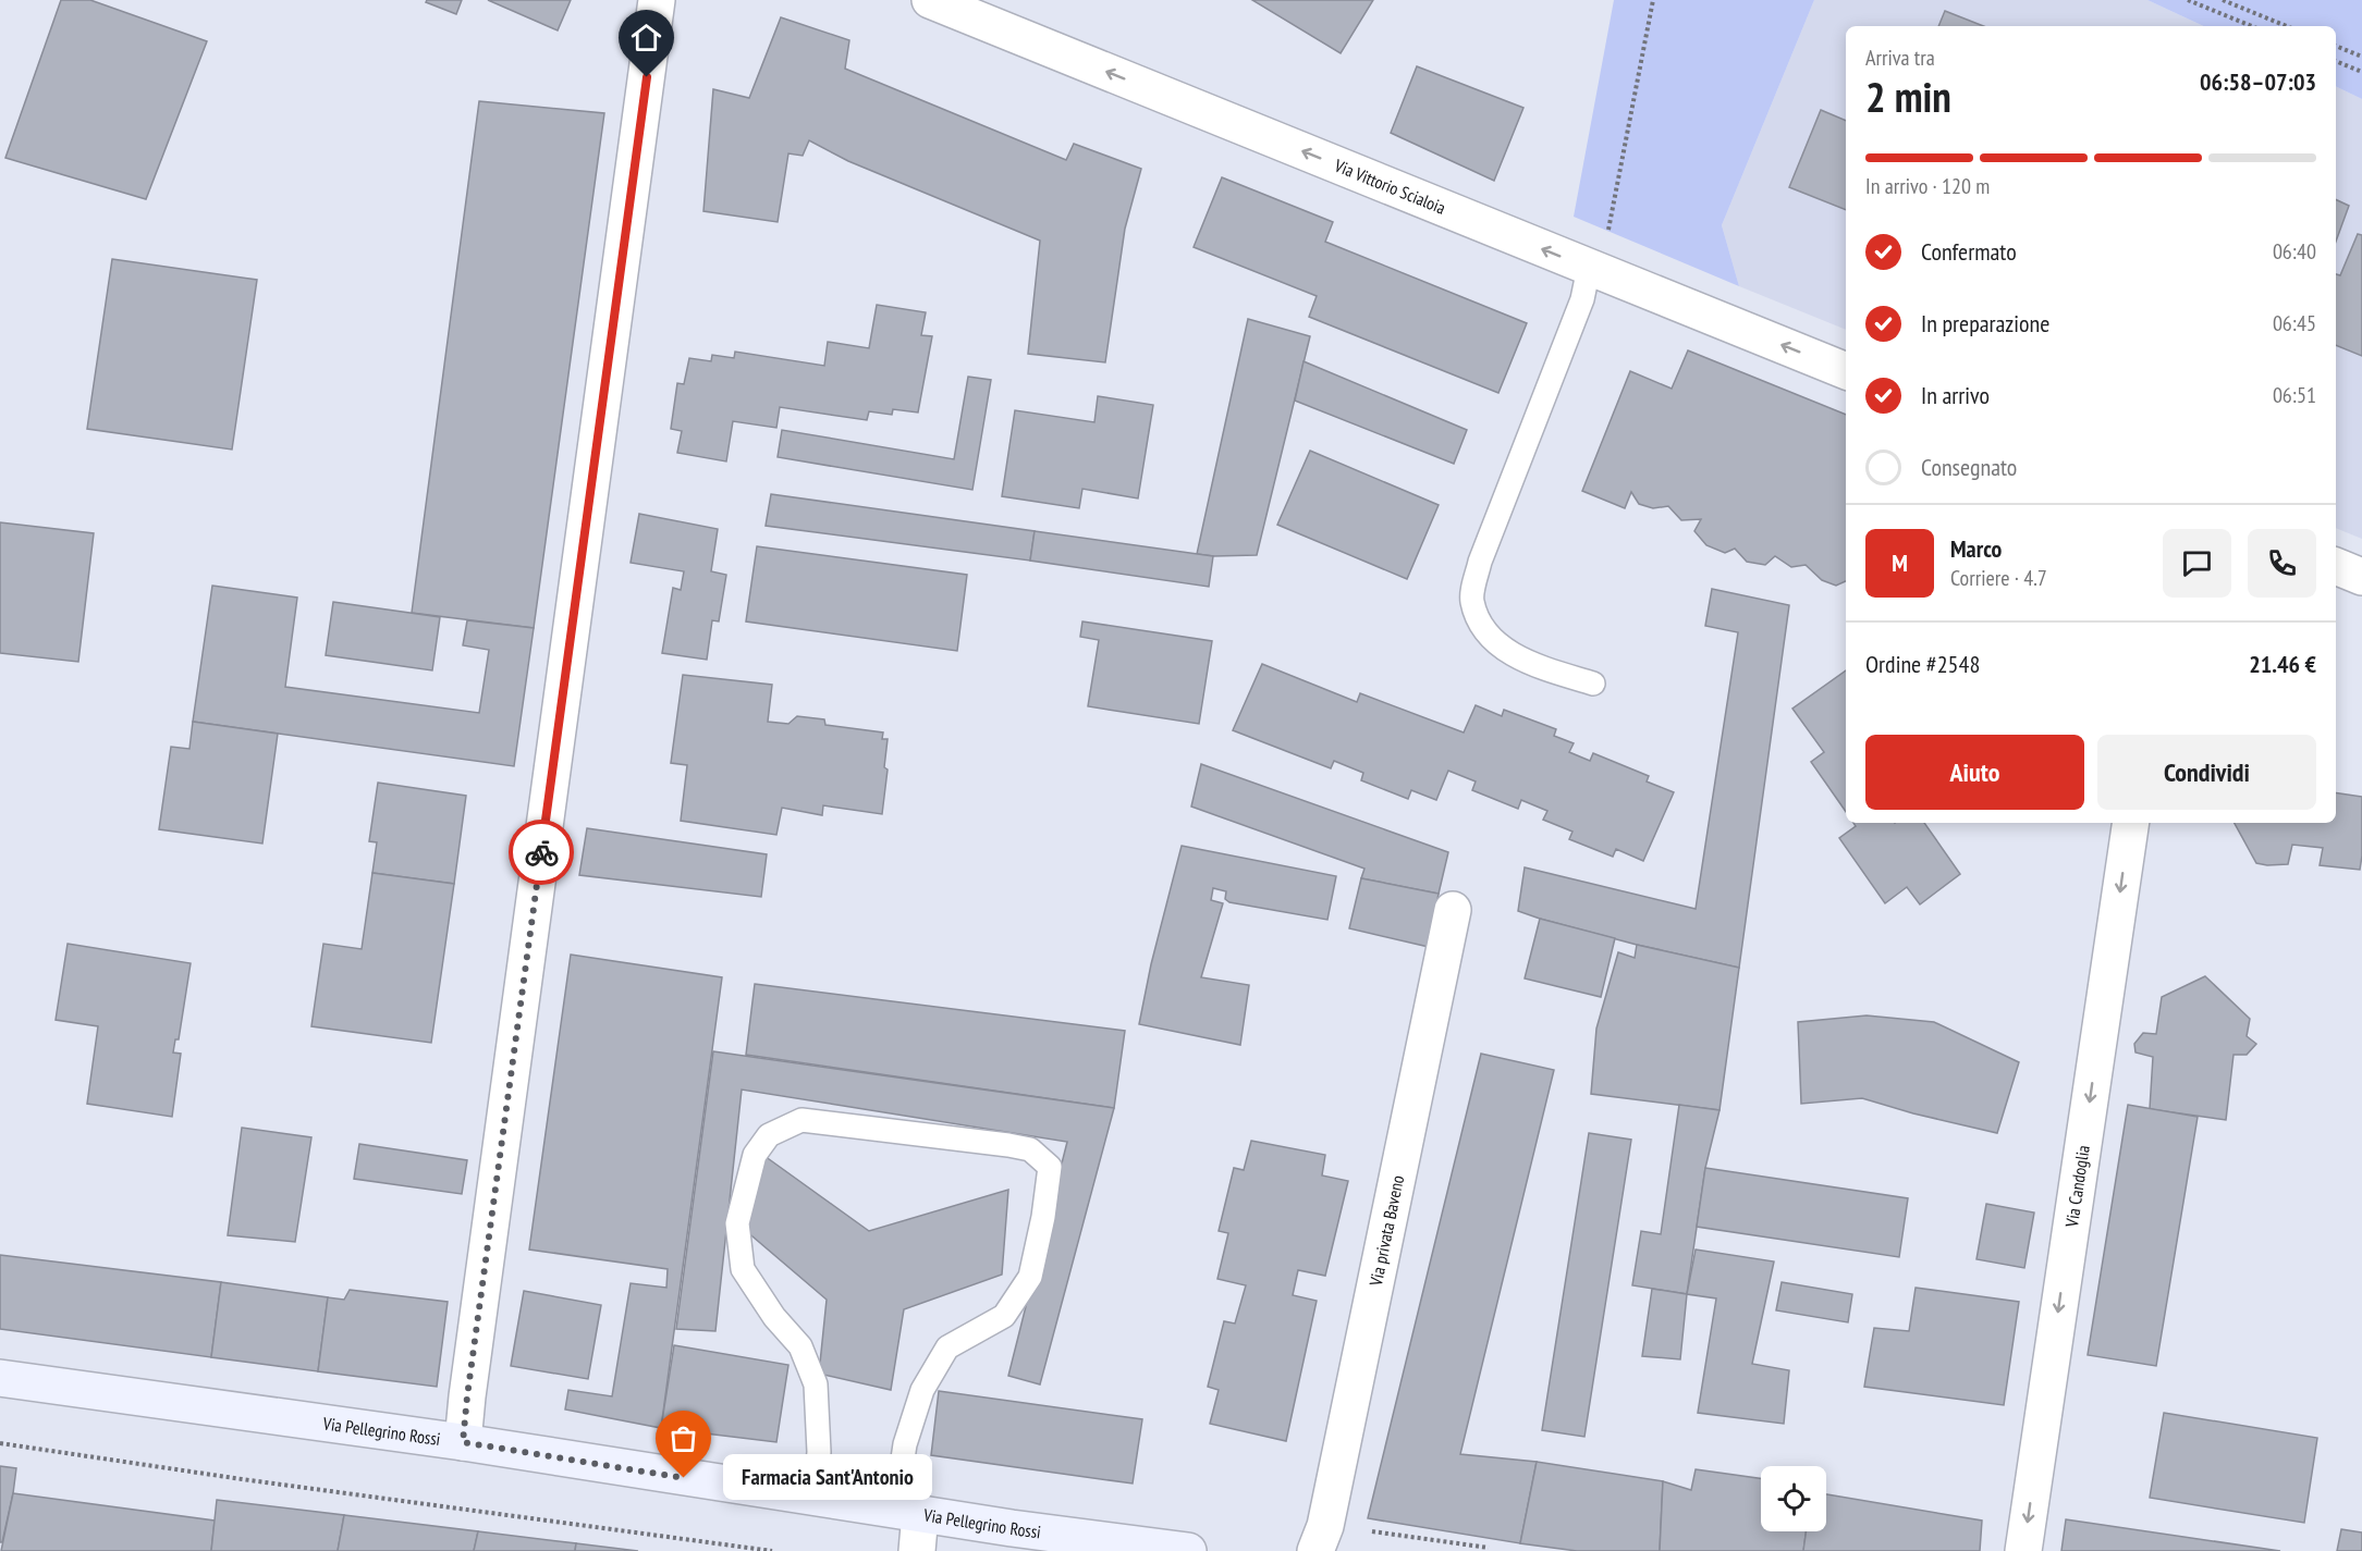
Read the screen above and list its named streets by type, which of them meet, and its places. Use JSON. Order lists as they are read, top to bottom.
{
  "streets": {
    "main road": ["Via Pellegrino Rossi"],
    "street": ["Via Vittorio Scialoia", "Via Candoglia", "Via privata Baveno"]
  },
  "one_way": ["Via Vittorio Scialoia", "Via Candoglia"],
  "places": ["Farmacia Sant'Antonio"],
  "page": {
    "heading": ["2 min", "Arriva tra", "06:58–07:03"],
    "panel": [
      "Marco",
      "Corriere · 4.7",
      "Ordine #2548",
      "21.46 €"
    ],
    "bar": "In arrivo · 120 m",
    "list": [
      ["Confermato", "06:40"],
      ["In preparazione", "06:45"],
      ["In arrivo", "06:51"],
      "Consegnato"
    ],
    "round": "M",
    "buttons": ["Aiuto", "Condividi"],
    "bubble": "Farmacia Sant'Antonio"
  }
}
